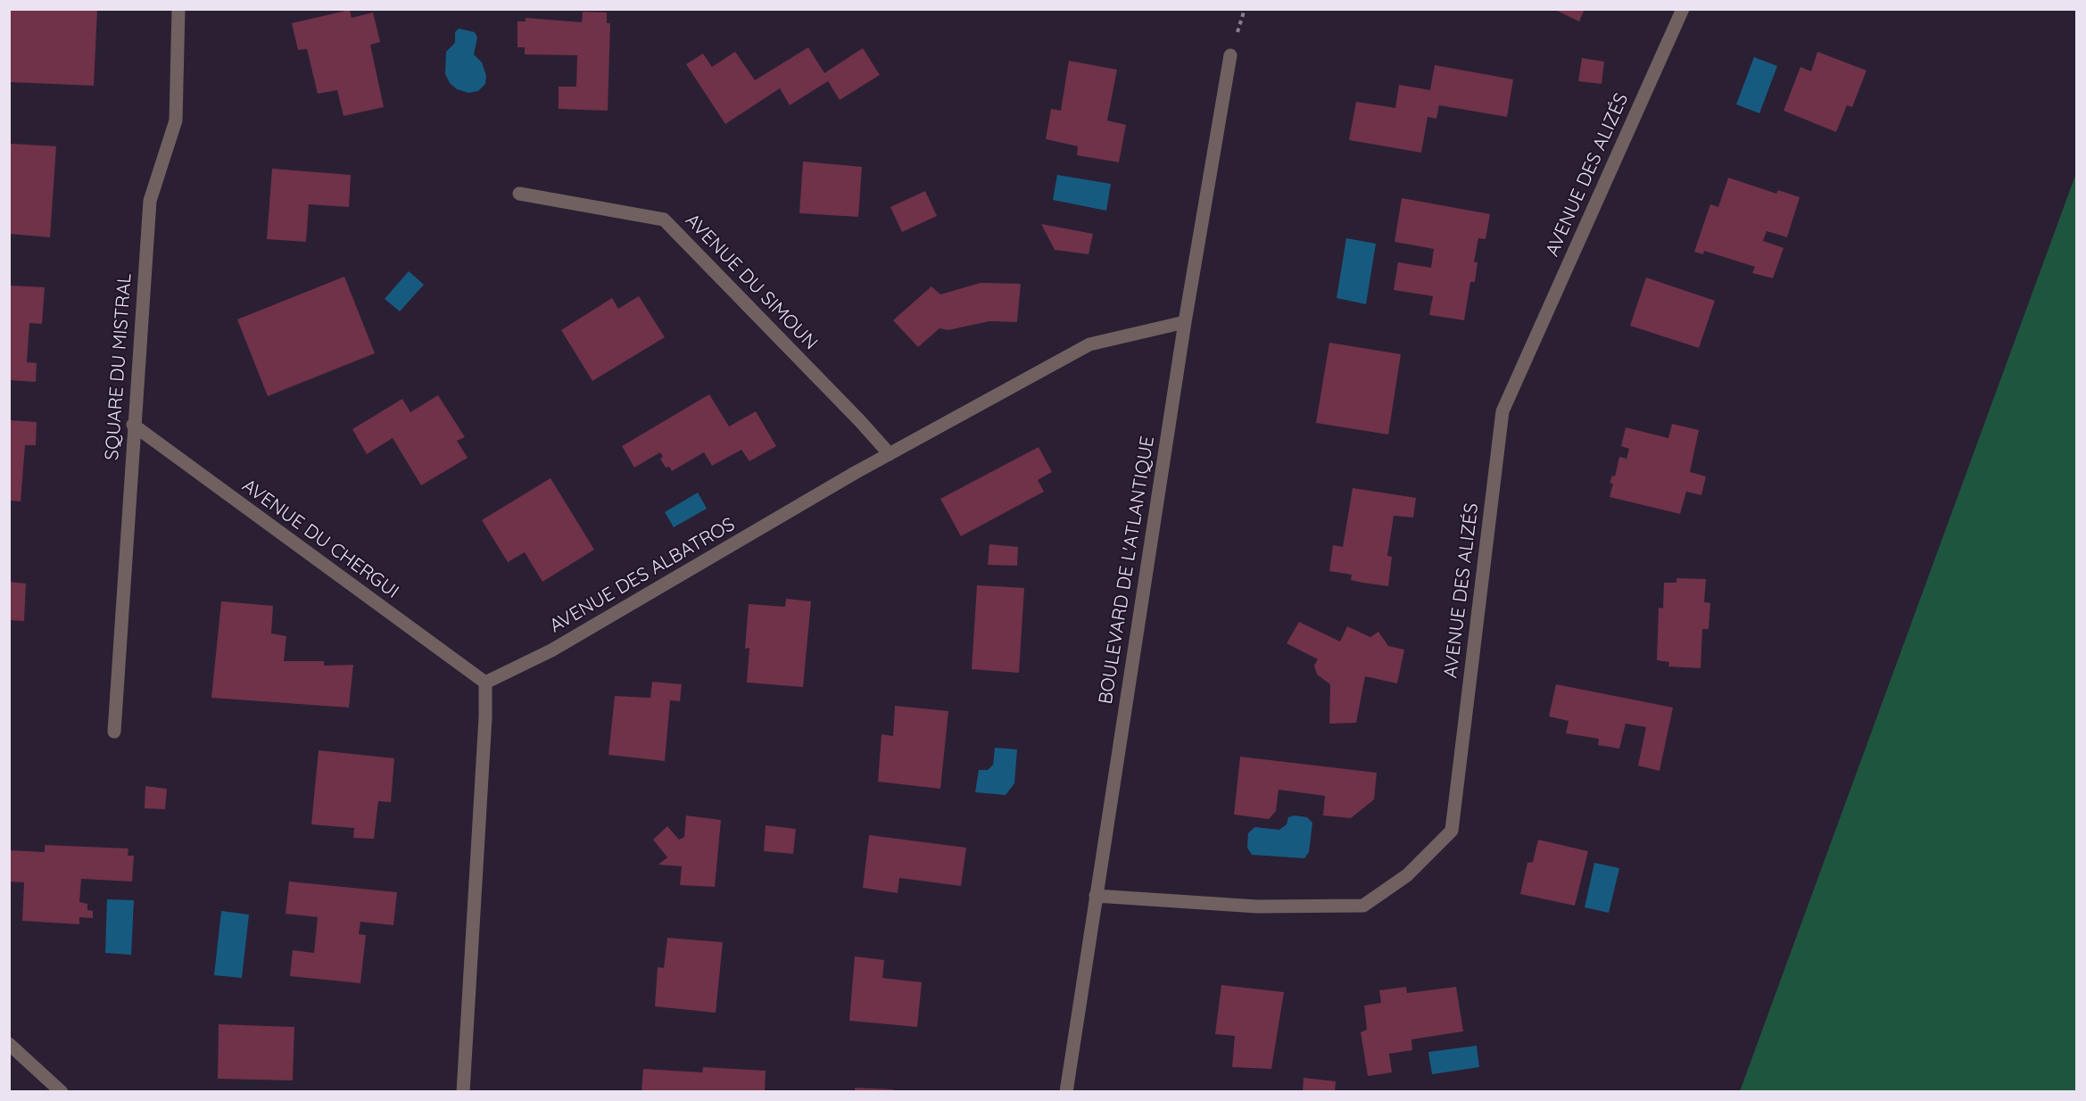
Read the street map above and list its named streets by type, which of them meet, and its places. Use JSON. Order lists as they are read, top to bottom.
{
  "streets": {
    "street": [
      "AVENUE DES ALIZÉS",
      "AVENUE DU SIMOUN",
      "SQUARE DU MISTRAL",
      "AVENUE DU CHERGUI",
      "BOULEVARD DE L'ATLANTIQUE",
      "AVENUE DES ALBATROS"
    ]
  },
  "crossings": [
    ["AVENUE DES ALIZÉS", "BOULEVARD DE L'ATLANTIQUE"],
    ["AVENUE DU SIMOUN", "AVENUE DES ALBATROS"],
    ["SQUARE DU MISTRAL", "AVENUE DU CHERGUI"],
    ["AVENUE DU CHERGUI", "AVENUE DES ALBATROS"],
    ["BOULEVARD DE L'ATLANTIQUE", "AVENUE DES ALBATROS"]
  ]
}
